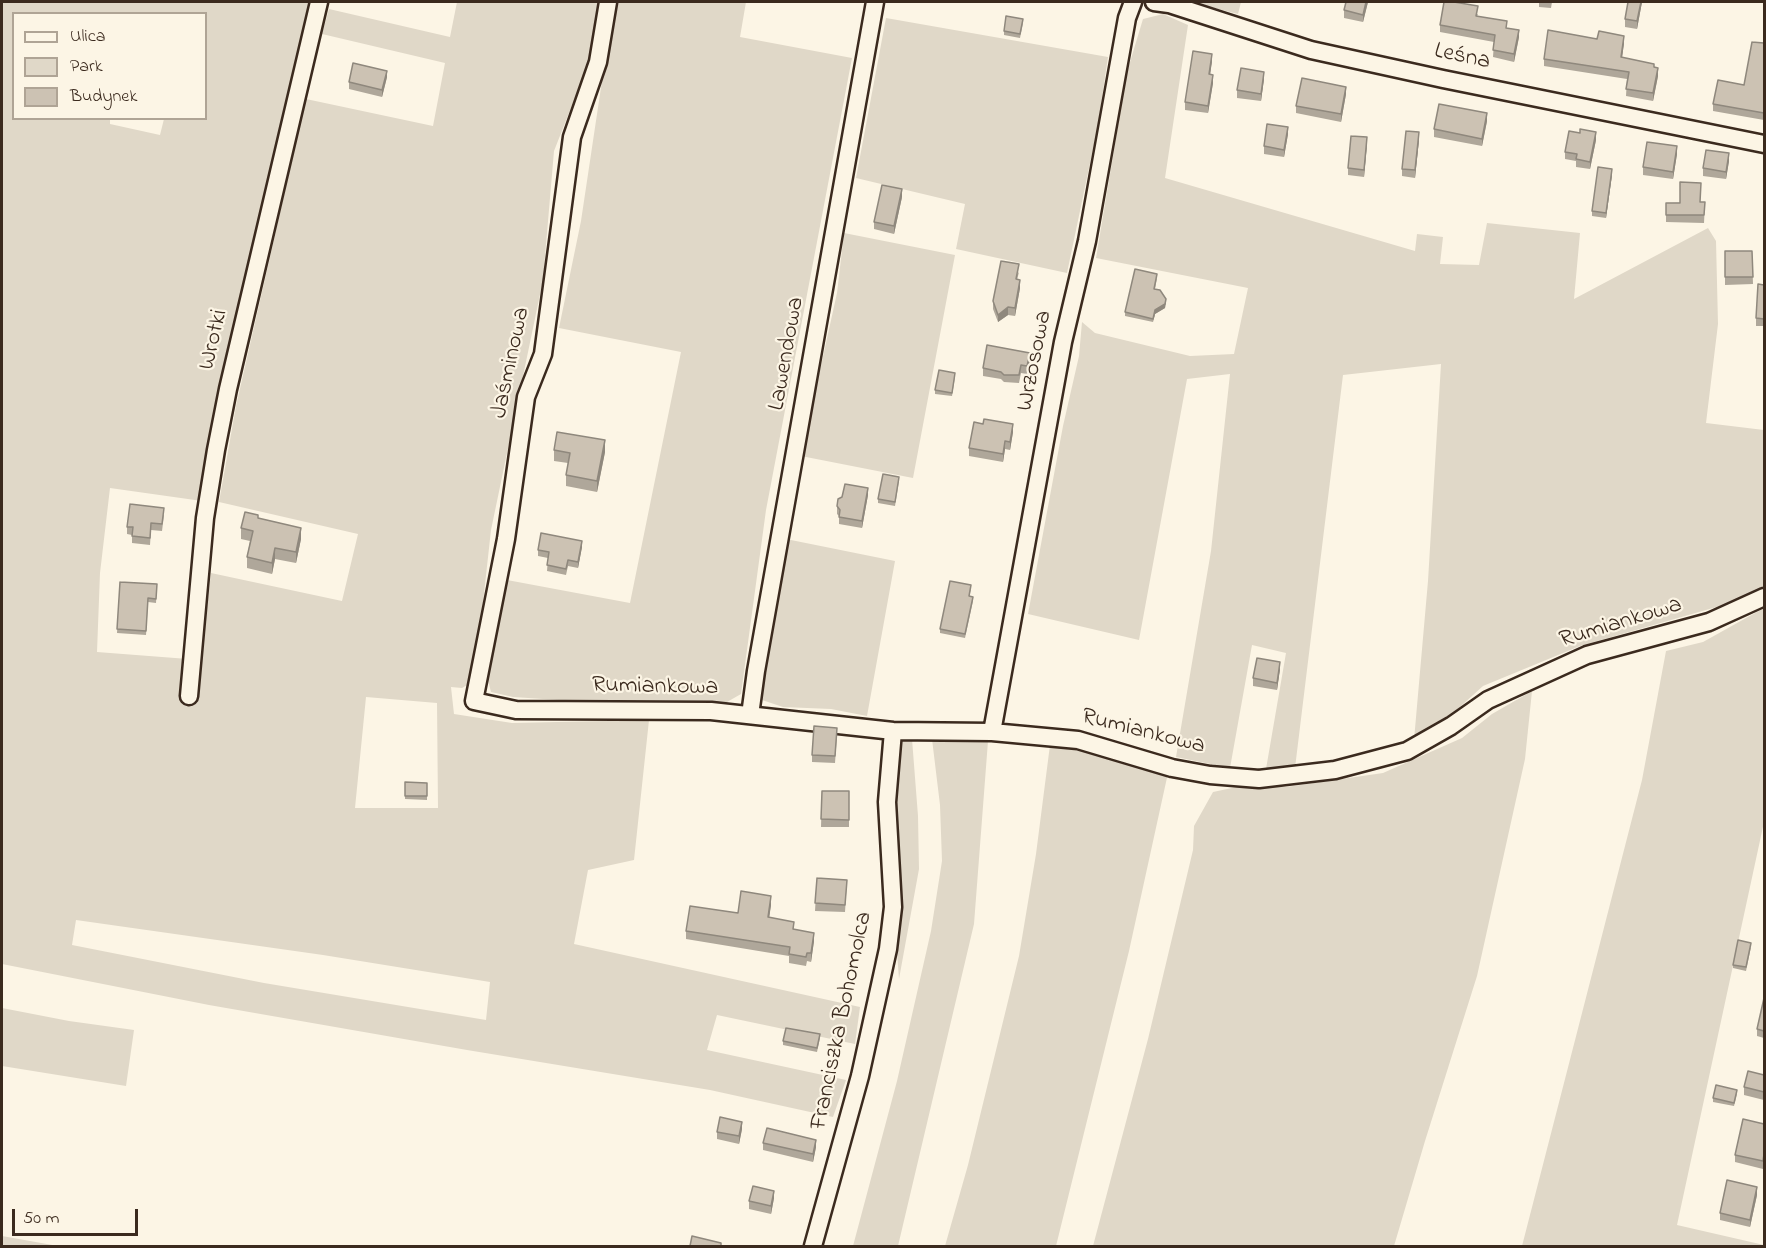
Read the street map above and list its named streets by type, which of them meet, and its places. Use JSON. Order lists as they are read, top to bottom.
{
  "streets": {
    "street": [
      "Leśna",
      "Wrotki",
      "Lawendowa",
      "Wrzosowa",
      "Jaśminowa",
      "Rumiankowa",
      "Franciszka Bohomolca"
    ]
  },
  "crossings": [
    ["Lawendowa", "Rumiankowa"],
    ["Wrzosowa", "Rumiankowa"],
    ["Jaśminowa", "Rumiankowa"],
    ["Rumiankowa", "Franciszka Bohomolca"]
  ],
  "legend": ["Ulica", "Park", "Budynek"],
  "scale_bar": "50 m"
}
